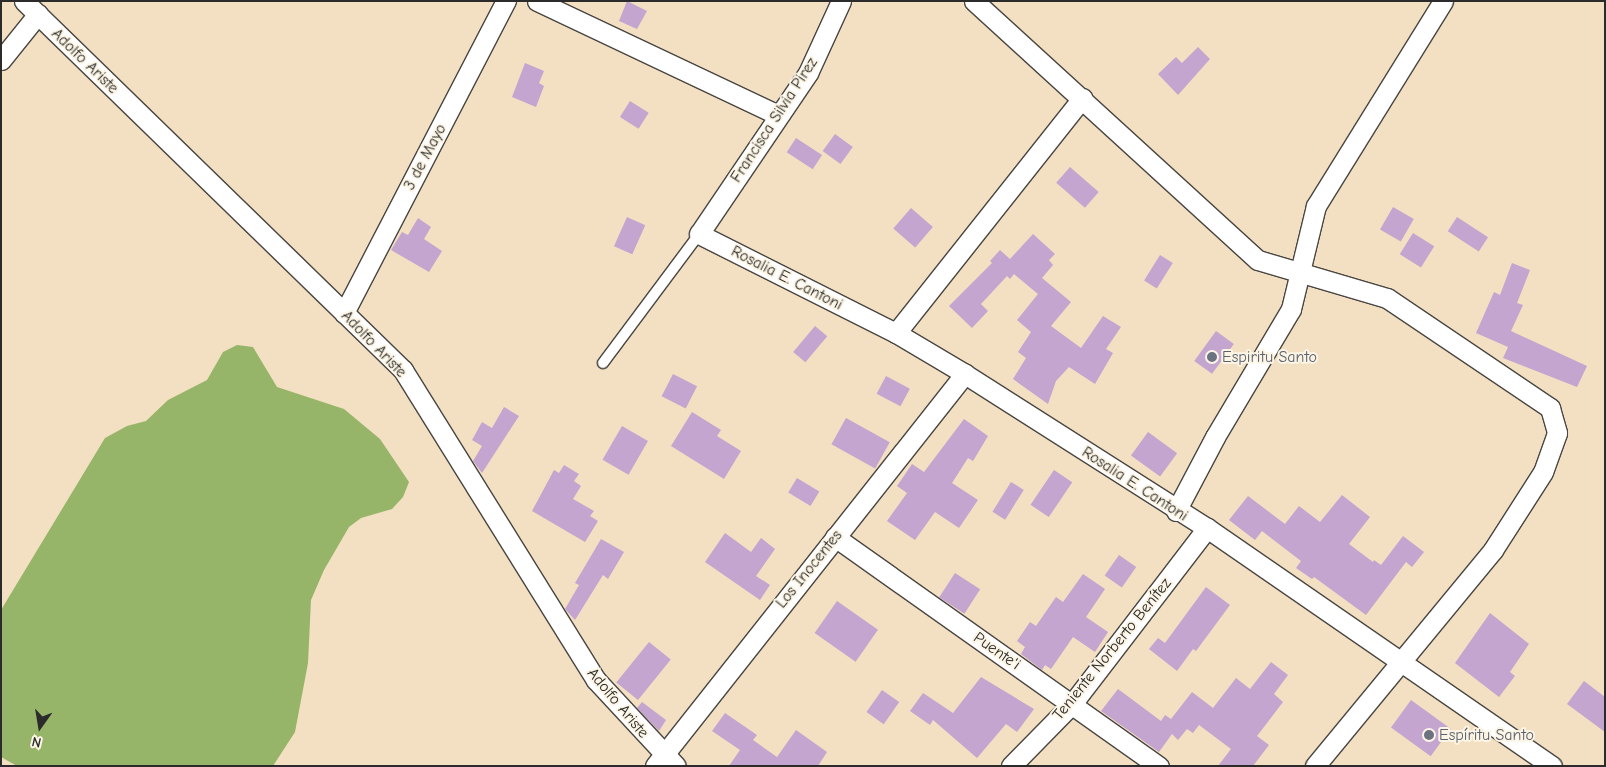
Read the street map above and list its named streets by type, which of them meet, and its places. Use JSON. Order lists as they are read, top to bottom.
{
  "streets": {
    "street": [
      "Adolfo Ariste",
      "Francisca Silvia Pirez",
      "3 de Mayo",
      "Rosalia E. Cantoni",
      "Los Inocentes",
      "Teniente Norberto Benítez",
      "Puente'i"
    ]
  },
  "crossings": [
    ["Adolfo Ariste", "3 de Mayo"],
    ["Adolfo Ariste", "Los Inocentes"],
    ["Francisca Silvia Pirez", "Rosalia E. Cantoni"],
    ["Rosalia E. Cantoni", "Los Inocentes"],
    ["Rosalia E. Cantoni", "Teniente Norberto Benítez"],
    ["Los Inocentes", "Puente'i"],
    ["Teniente Norberto Benítez", "Puente'i"]
  ],
  "places": ["Espiritu Santo", "Espíritu Santo"],
  "north": "bottom"
}
